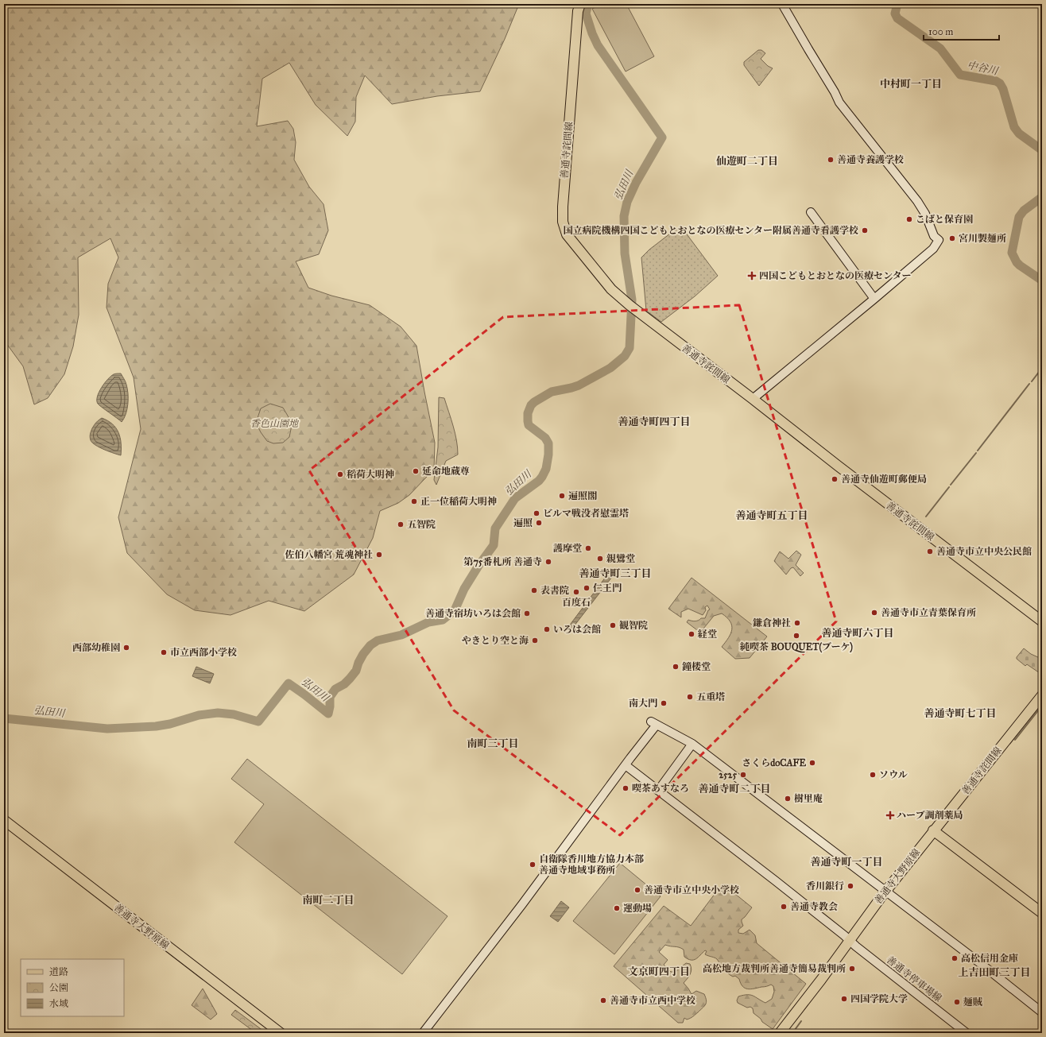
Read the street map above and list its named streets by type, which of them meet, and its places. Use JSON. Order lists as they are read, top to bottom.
{
  "streets": {
    "main road": ["善通寺詫間線", "善通寺大野原線"],
    "street": ["善通寺停車場線"]
  },
  "crossings": [
    ["善通寺詫間線", "善通寺大野原線"],
    ["善通寺大野原線", "善通寺停車場線"]
  ],
  "districts": [
    "中村町一丁目",
    "仙遊町二丁目",
    "善通寺町四丁目",
    "善通寺町五丁目",
    "善通寺町三丁目",
    "善通寺町六丁目",
    "善通寺町七丁目",
    "南町三丁目",
    "善通寺町二丁目",
    "善通寺町一丁目",
    "南町二丁目",
    "文京町四丁目",
    "上吉田町三丁目"
  ],
  "water": ["中谷川", "弘田川"],
  "parks": ["香色山園地"],
  "places": {
    "other": [
      "善通寺養護学校",
      "こばと保育園",
      "国立病院機構四国こどもとおとなの医療センター附属善通寺看護学校",
      "宮川製麺所",
      "延命地蔵尊",
      "稻荷大明神",
      "善通寺仙遊町郵便局",
      "遍照閣",
      "正一位稲荷大明神",
      "ビルマ戦没者慰霊塔",
      "遍照",
      "五智院",
      "護摩堂",
      "善通寺市立中央公民館",
      "佐伯八幡宮 荒魂神社",
      "親鸞堂",
      "第75番札所 善通寺",
      "仁王門",
      "表書院",
      "百度石",
      "善通寺市立青葉保育所",
      "善通寺宿坊いろは会館",
      "鎌倉神社",
      "観智院",
      "いろは会館",
      "経堂",
      "純喫茶 BOUQUET(ブーケ)",
      "やきとり空と海",
      "西部幼稚園",
      "市立西部小学校",
      "鐘楼堂",
      "五重塔",
      "南大門",
      "さくらdoCAFE",
      "2525",
      "ソウル",
      "喫茶あすなろ",
      "樹里庵",
      "自衛隊香川地方協力本部 善通寺地域事務所",
      "香川銀行",
      "善通寺市立中央小学校",
      "善通寺教会",
      "運動場",
      "高松信用金庫",
      "高松地方裁判所善通寺簡易裁判所",
      "四国学院大学",
      "善通寺市立西中学校",
      "麺賊"
    ],
    "health": ["四国こどもとおとなの医療センター", "ハーブ調剤薬局"]
  },
  "legend": ["道路", "公園", "水域"],
  "scale_bar": "100 m"
}
